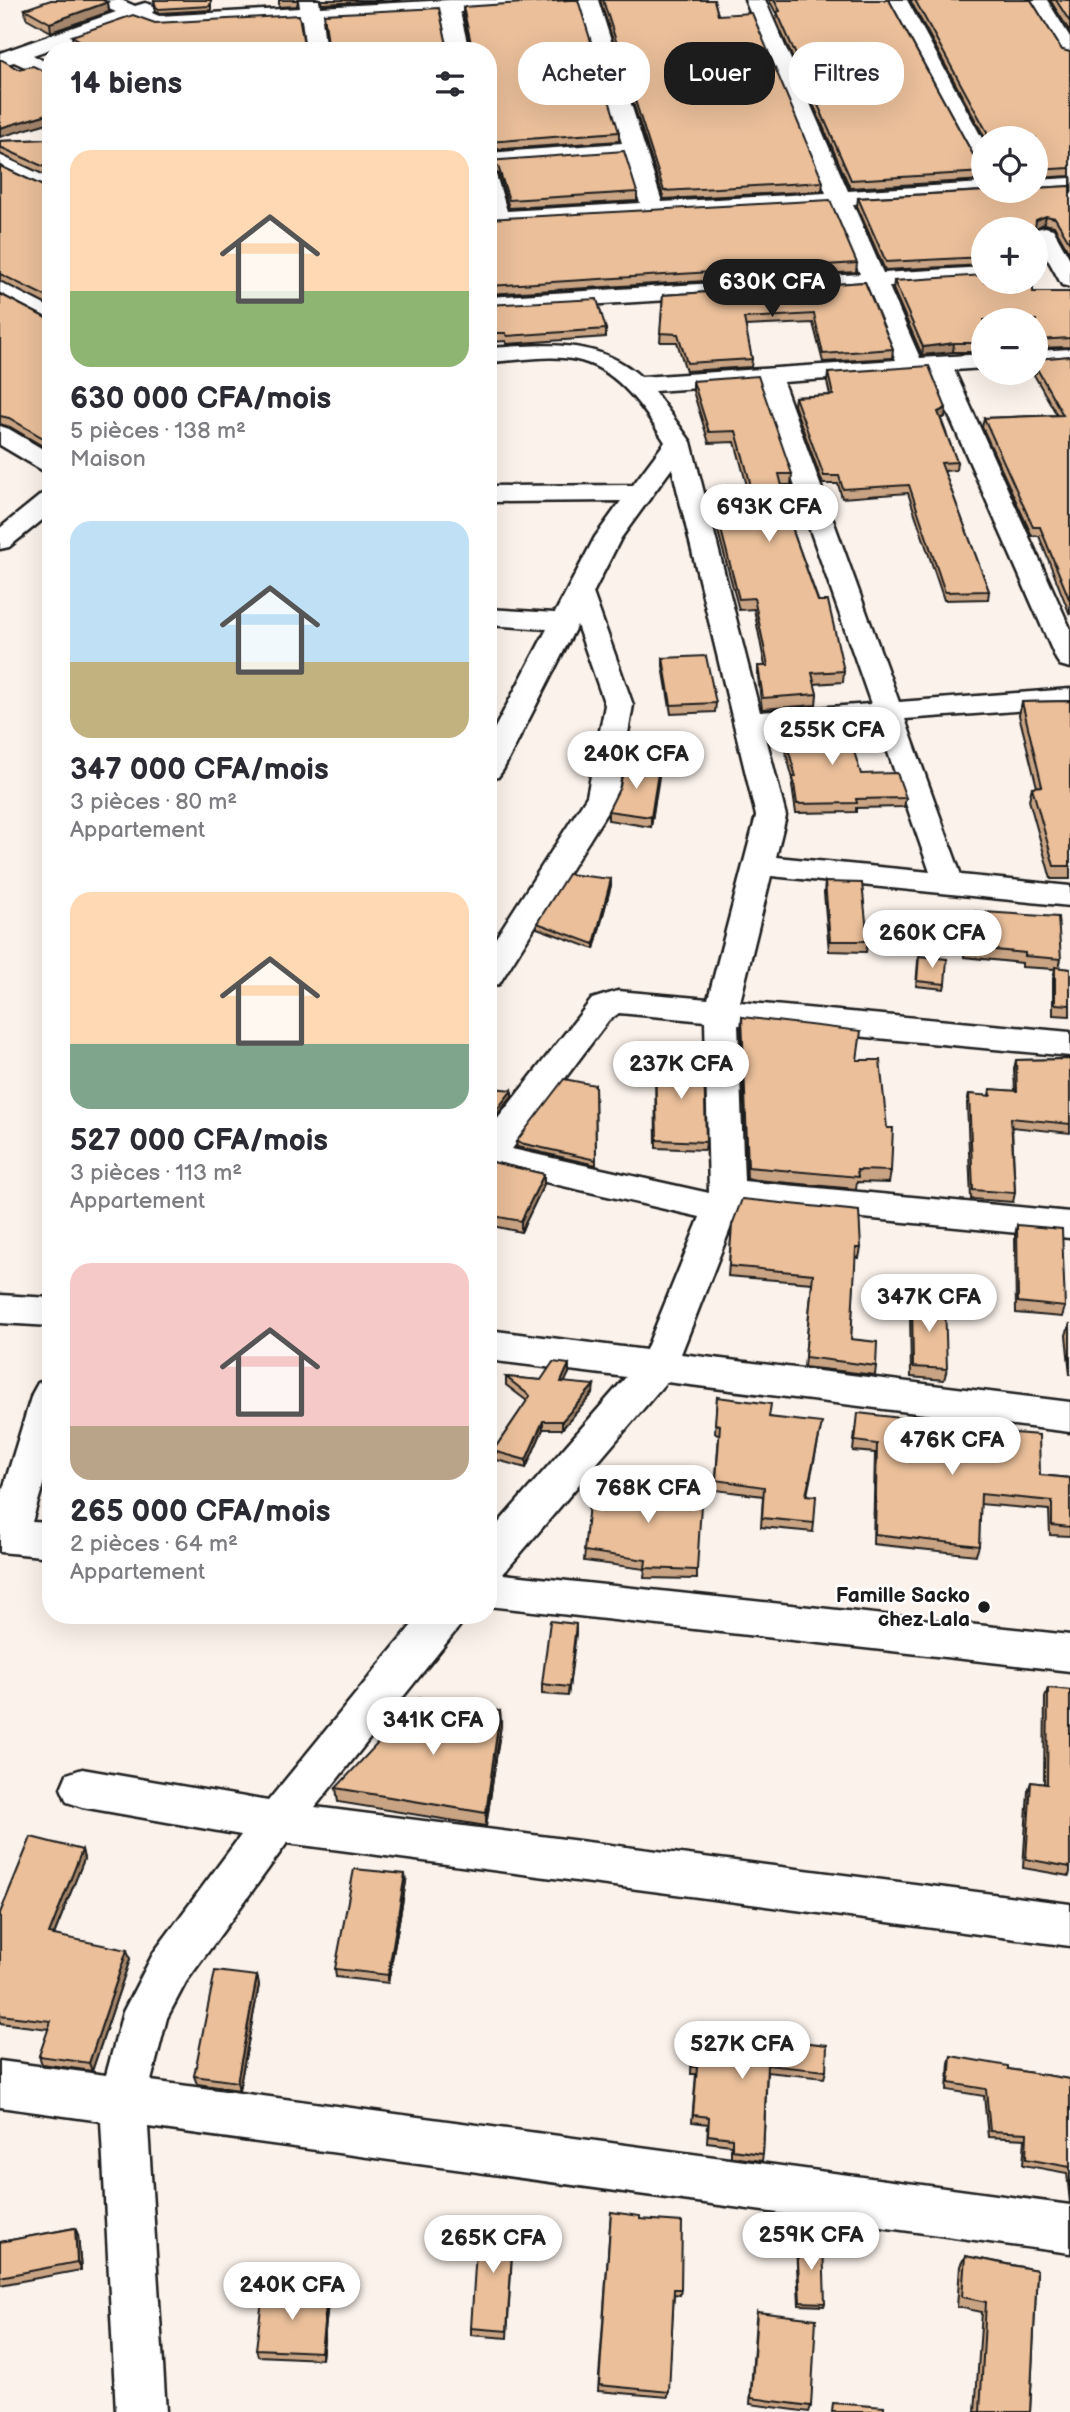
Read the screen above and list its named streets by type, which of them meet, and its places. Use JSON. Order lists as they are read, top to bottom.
{
  "places": ["Famille Sacko chez Lala"],
  "page": {
    "chip": ["Acheter", "Louer", "Filtres"],
    "heading": "14 biens",
    "map_buttons": ["+", "−"],
    "list": [
      {
        "name": "630 000 CFA/mois",
        "note": "5 pièces · 138 m² · Maison"
      },
      {
        "name": "347 000 CFA/mois",
        "note": "3 pièces · 80 m² · Appartement"
      },
      {
        "name": "527 000 CFA/mois",
        "note": "3 pièces · 113 m² · Appartement"
      },
      {
        "name": "265 000 CFA/mois",
        "note": "2 pièces · 64 m² · Appartement"
      }
    ],
    "price": [
      "630K CFA",
      "693K CFA",
      "255K CFA",
      "240K CFA",
      "260K CFA",
      "237K CFA",
      "347K CFA",
      "476K CFA",
      "768K CFA",
      "341K CFA",
      "527K CFA",
      "259K CFA",
      "265K CFA",
      "240K CFA"
    ]
  }
}
